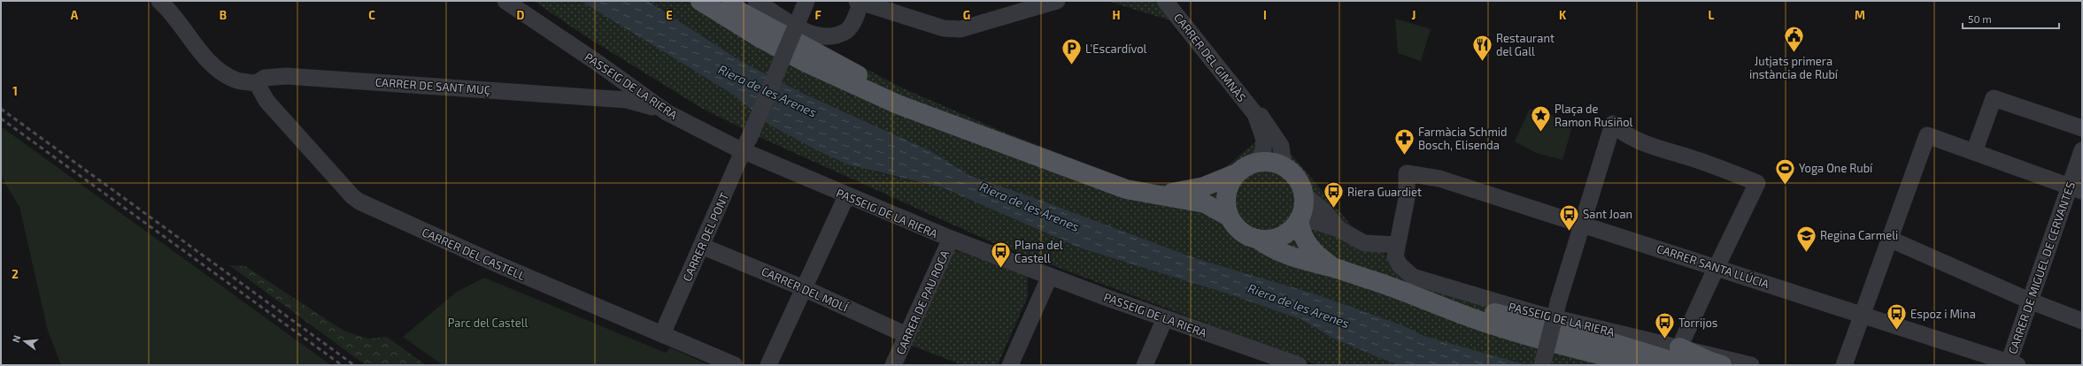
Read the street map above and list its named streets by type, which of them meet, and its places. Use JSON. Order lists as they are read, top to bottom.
{
  "streets": {
    "street": [
      "CARRER DEL GIMNÀS",
      "CARRER DE SANT MUÇ",
      "PASSEIG DE LA RIERA",
      "CARRER DEL PONT",
      "CARRER DEL CASTELL",
      "CARRER SANTA LLÚCIA",
      "CARRER DE MIGUEL DE CERVANTES",
      "CARRER DEL MOLÍ",
      "CARRER DE PAU ROCA"
    ]
  },
  "crossings": [
    ["CARRER DE SANT MUÇ", "PASSEIG DE LA RIERA"],
    ["CARRER DE SANT MUÇ", "CARRER DEL CASTELL"],
    ["PASSEIG DE LA RIERA", "CARRER DEL PONT"],
    ["PASSEIG DE LA RIERA", "CARRER SANTA LLÚCIA"],
    ["PASSEIG DE LA RIERA", "CARRER DE PAU ROCA"],
    ["CARRER DEL PONT", "CARRER DEL CASTELL"],
    ["CARRER DEL PONT", "CARRER DEL MOLÍ"],
    ["CARRER SANTA LLÚCIA", "CARRER DE MIGUEL DE CERVANTES"],
    ["CARRER DEL MOLÍ", "CARRER DE PAU ROCA"]
  ],
  "water": ["Riera de les Arenes"],
  "parks": ["Parc del Castell"],
  "places": {
    "public building": ["Jutjats primera instància de Rubí"],
    "restaurant": ["Restaurant del Gall"],
    "parking": ["L'Escardívol"],
    "place": ["Plaça de Ramon Rusiñol"],
    "pharmacy": ["Farmàcia Schmid Bosch, Elisenda"],
    "sports": ["Yoga One Rubí"],
    "bus stop": [
      "Riera Guardiet",
      "Sant Joan",
      "Plana del Castell",
      "Espoz i Mina",
      "Torrijos"
    ],
    "school or university": ["Regina Carmeli"]
  },
  "scale_bar": "50 m",
  "north": "left",
  "grid": {
    "columns": [
      "A",
      "B",
      "C",
      "D",
      "E",
      "F",
      "G",
      "H",
      "I",
      "J",
      "K",
      "L",
      "M"
    ],
    "rows": ["1", "2"]
  }
}
